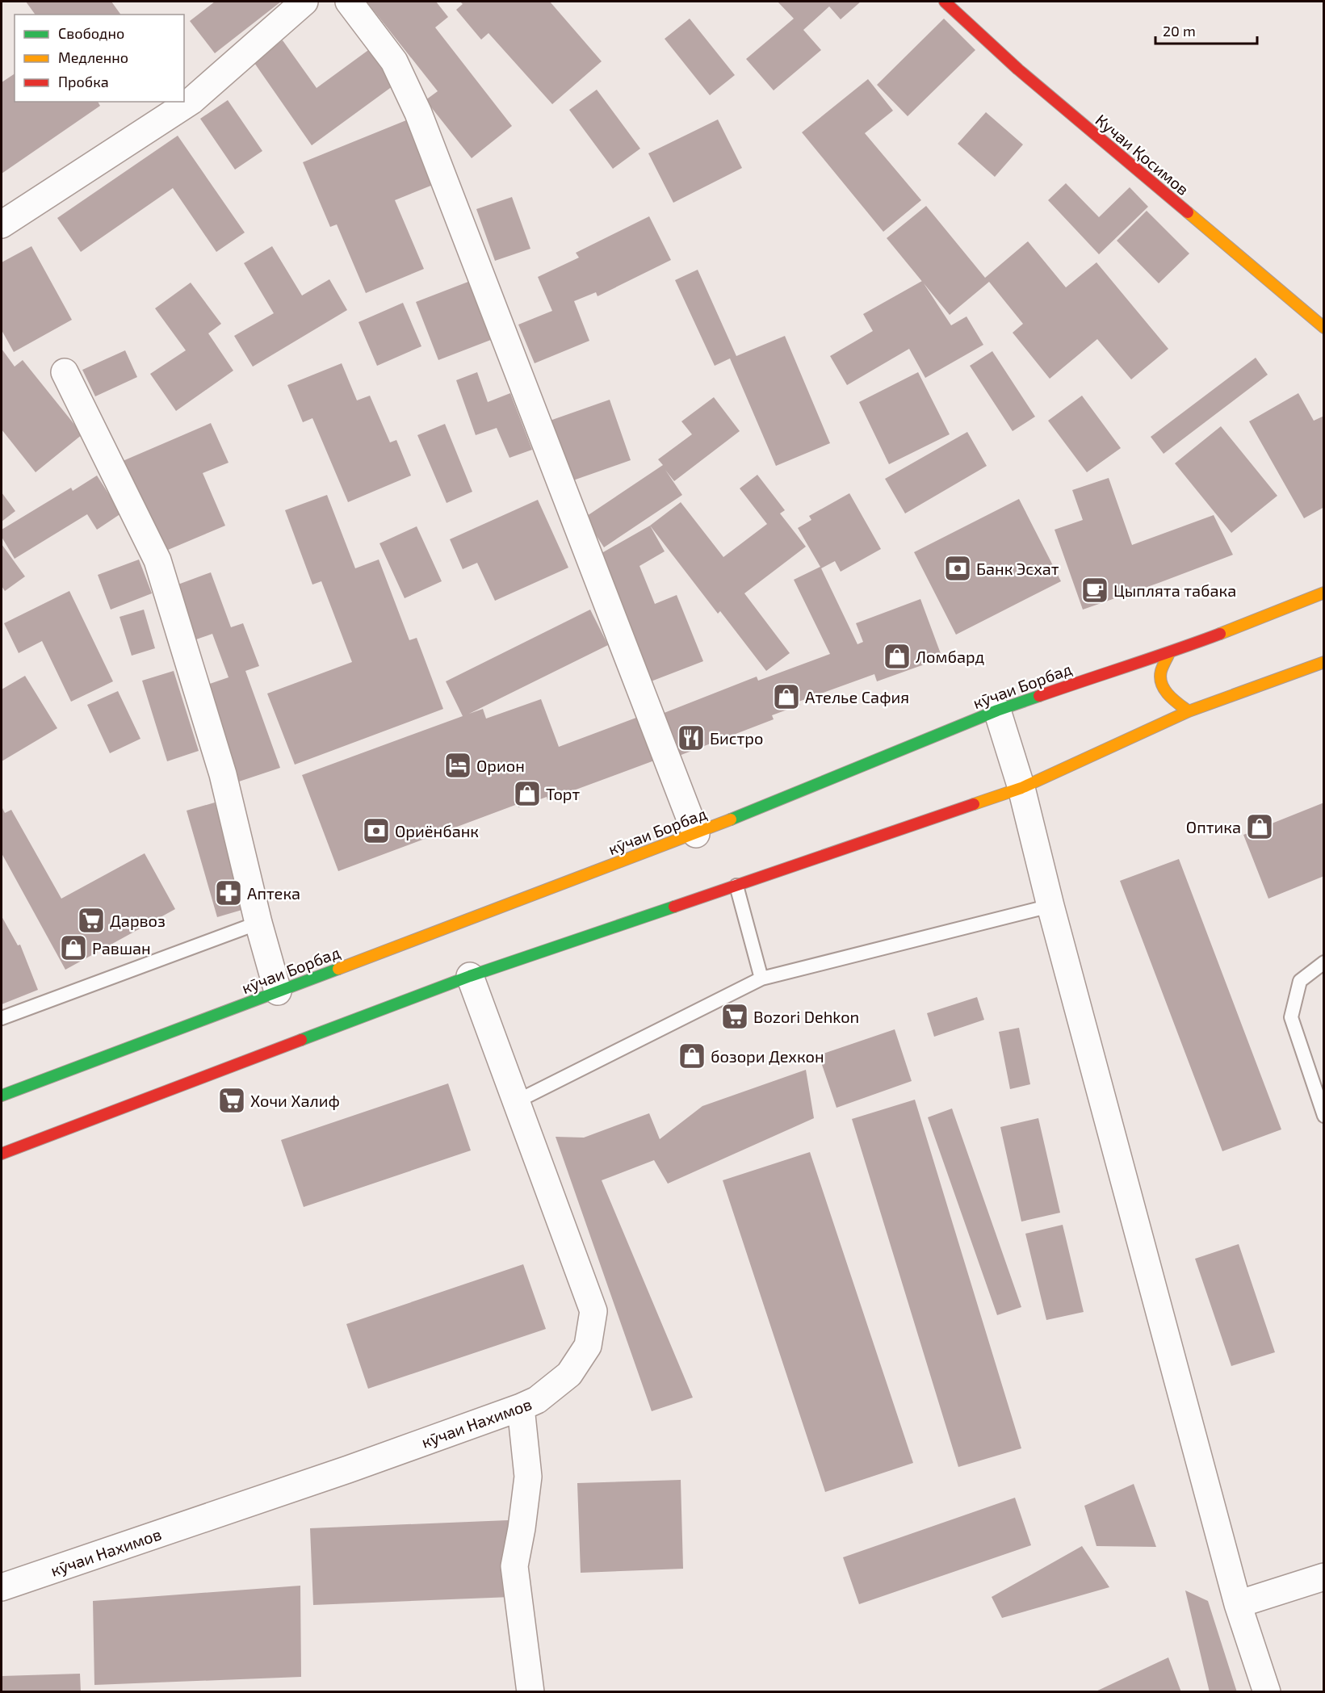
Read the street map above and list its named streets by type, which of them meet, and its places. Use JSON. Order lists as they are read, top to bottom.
{
  "streets": {
    "main road": ["Кучаи Қосимов", "кӯчаи Борбад"],
    "street": ["кӯчаи Нахимов"]
  },
  "places": {
    "bank": ["Банк Эсхат", "Ориёнбанк"],
    "cafe": ["Цыплята табака"],
    "shop": [
      "Ломбард",
      "Ателье Сафия",
      "Торт",
      "Оптика",
      "Равшан",
      "бозори Дехкон"
    ],
    "restaurant": ["Бистро"],
    "hotel": ["Орион"],
    "pharmacy": ["Аптека"],
    "supermarket": ["Дарвоз", "Bozori Dehkon", "Хочи Халиф"]
  },
  "legend": ["Свободно", "Медленно", "Пробка"],
  "scale_bar": "20 m"
}
